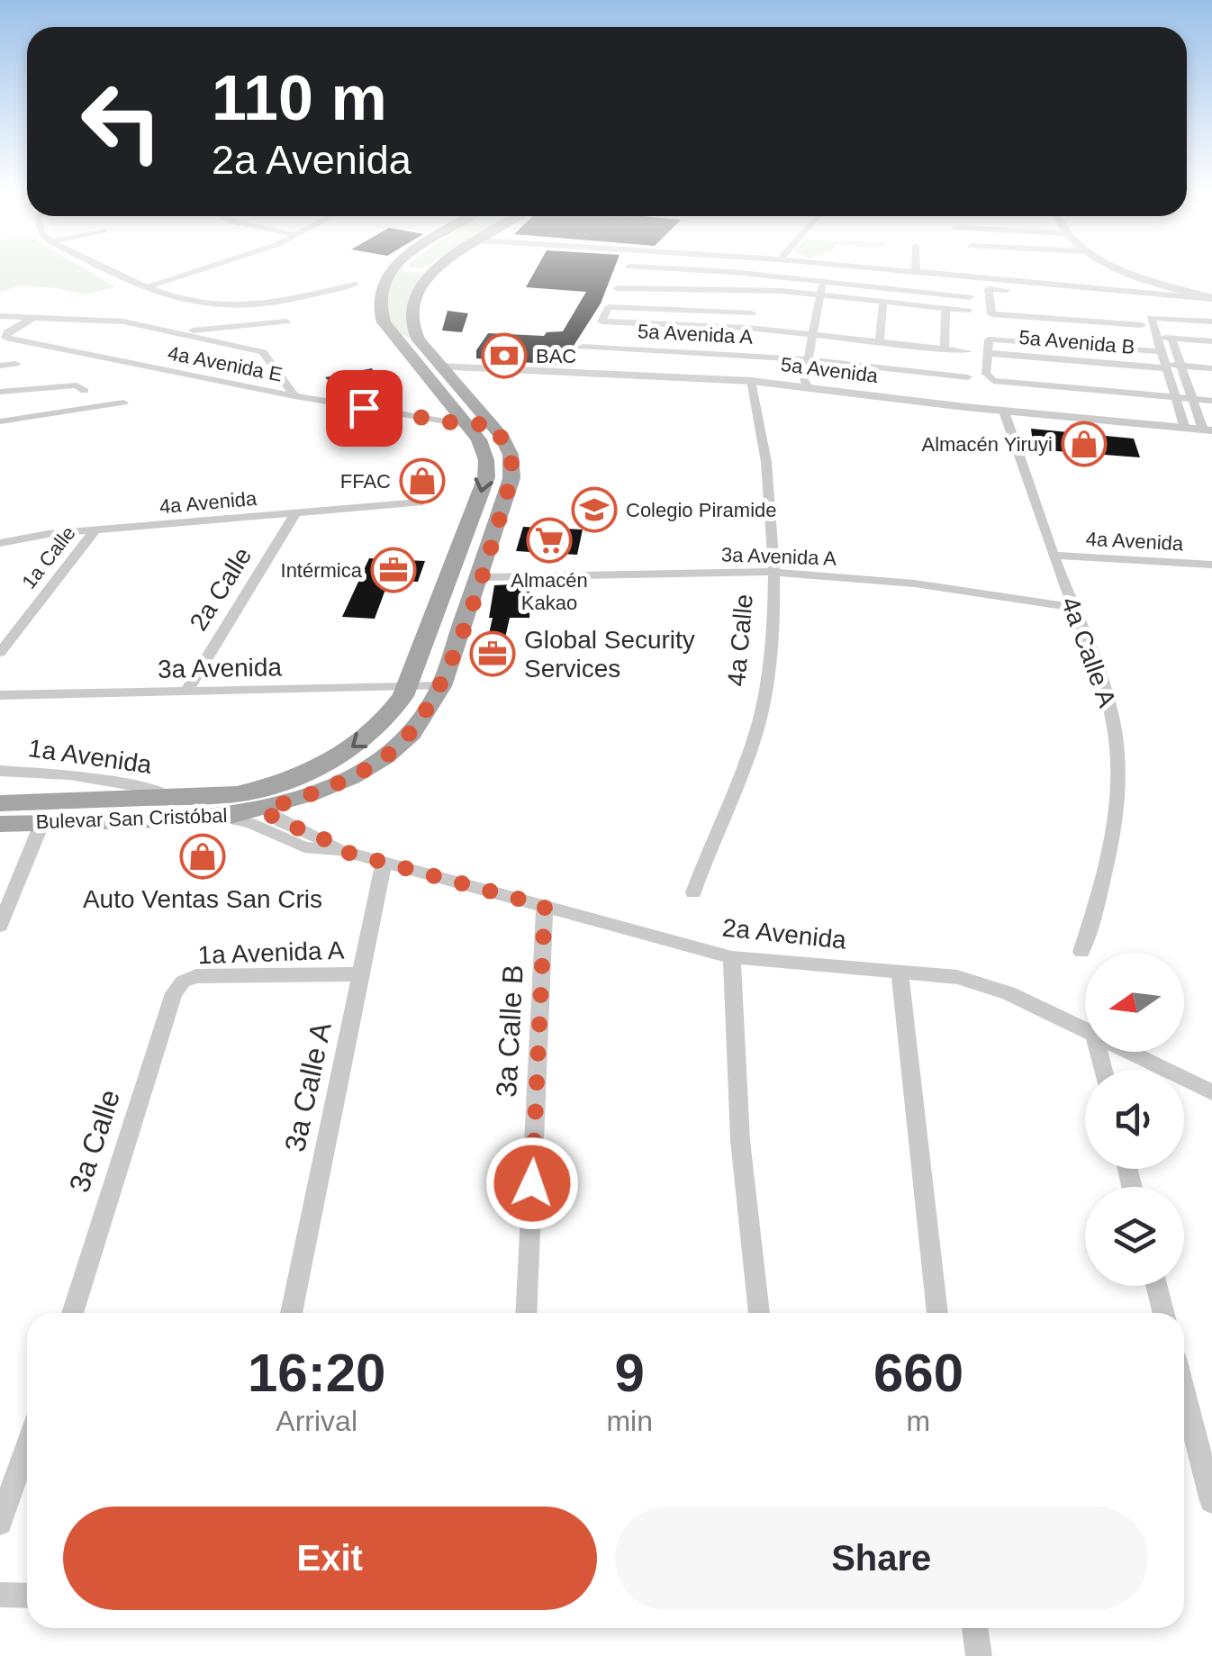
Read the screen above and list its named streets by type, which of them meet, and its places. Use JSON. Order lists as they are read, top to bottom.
{
  "streets": {
    "main road": ["Bulevar San Cristóbal"],
    "street": [
      "5a Avenida A",
      "5a Avenida B",
      "4a Avenida E",
      "5a Avenida",
      "4a Avenida",
      "3a Avenida A",
      "1a Calle",
      "2a Calle",
      "4a Calle",
      "4a Calle A",
      "3a Avenida",
      "1a Avenida",
      "2a Avenida",
      "1a Avenida A",
      "3a Calle B",
      "3a Calle A",
      "3a Calle"
    ]
  },
  "crossings": [
    ["4a Avenida E", "Bulevar San Cristóbal"],
    ["5a Avenida", "4a Calle"],
    ["5a Avenida", "4a Calle A"],
    ["5a Avenida", "Bulevar San Cristóbal"],
    ["4a Avenida", "1a Calle"],
    ["4a Avenida", "2a Calle"],
    ["4a Avenida", "4a Calle A"],
    ["3a Avenida A", "4a Calle"],
    ["3a Avenida A", "4a Calle A"],
    ["3a Avenida A", "Bulevar San Cristóbal"],
    ["2a Calle", "3a Avenida"],
    ["3a Avenida", "Bulevar San Cristóbal"],
    ["1a Avenida", "Bulevar San Cristóbal"],
    ["Bulevar San Cristóbal", "2a Avenida"],
    ["2a Avenida", "3a Calle B"],
    ["2a Avenida", "3a Calle A"],
    ["1a Avenida A", "3a Calle A"],
    ["1a Avenida A", "3a Calle"]
  ],
  "places": {
    "bank": ["BAC"],
    "shop": ["Almacén Yiruyi", "FFAC", "Auto Ventas San Cris"],
    "school or university": ["Colegio Piramide"],
    "supermarket": ["Almacén Kakao"],
    "office": ["Intérmica", "Global Security Services"]
  },
  "north": "left",
  "page": {
    "turn": ["110 m", "2a Avenida"],
    "eta": [
      "16:20",
      "Arrival",
      "9",
      "min",
      "660",
      "m"
    ],
    "buttons": ["Exit", "Share"]
  }
}
